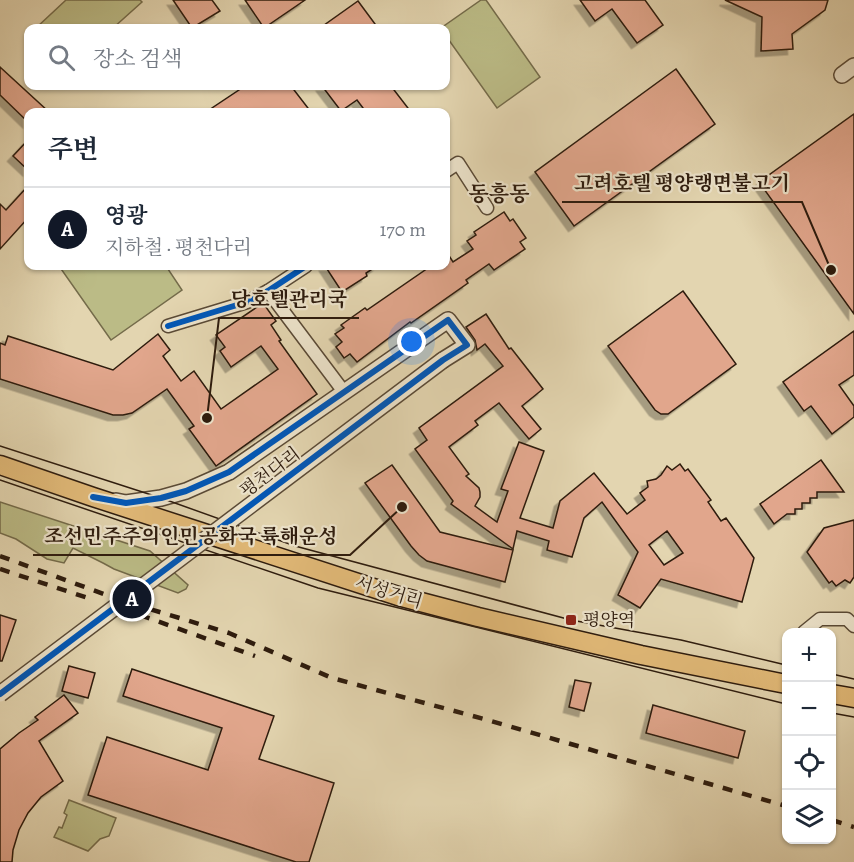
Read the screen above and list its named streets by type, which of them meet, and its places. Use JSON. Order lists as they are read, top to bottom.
{
  "streets": {
    "main road": ["서성거리"],
    "street": ["평천다리"]
  },
  "districts": ["동흥동"],
  "places": {
    "other": ["고려호텔 평양랭면불고기", "당호텔관리국", "조선민주주의인민공화국 륙해운성"],
    "transit": ["평양역"]
  },
  "page": {
    "search": "장소 검색",
    "heading": "주변",
    "list": [
      {
        "mark": "A",
        "name": "영광",
        "note": "지하철 · 평천다리",
        "value": "170 m"
      }
    ],
    "pins": "A",
    "map_buttons": ["+", "−"]
  }
}
